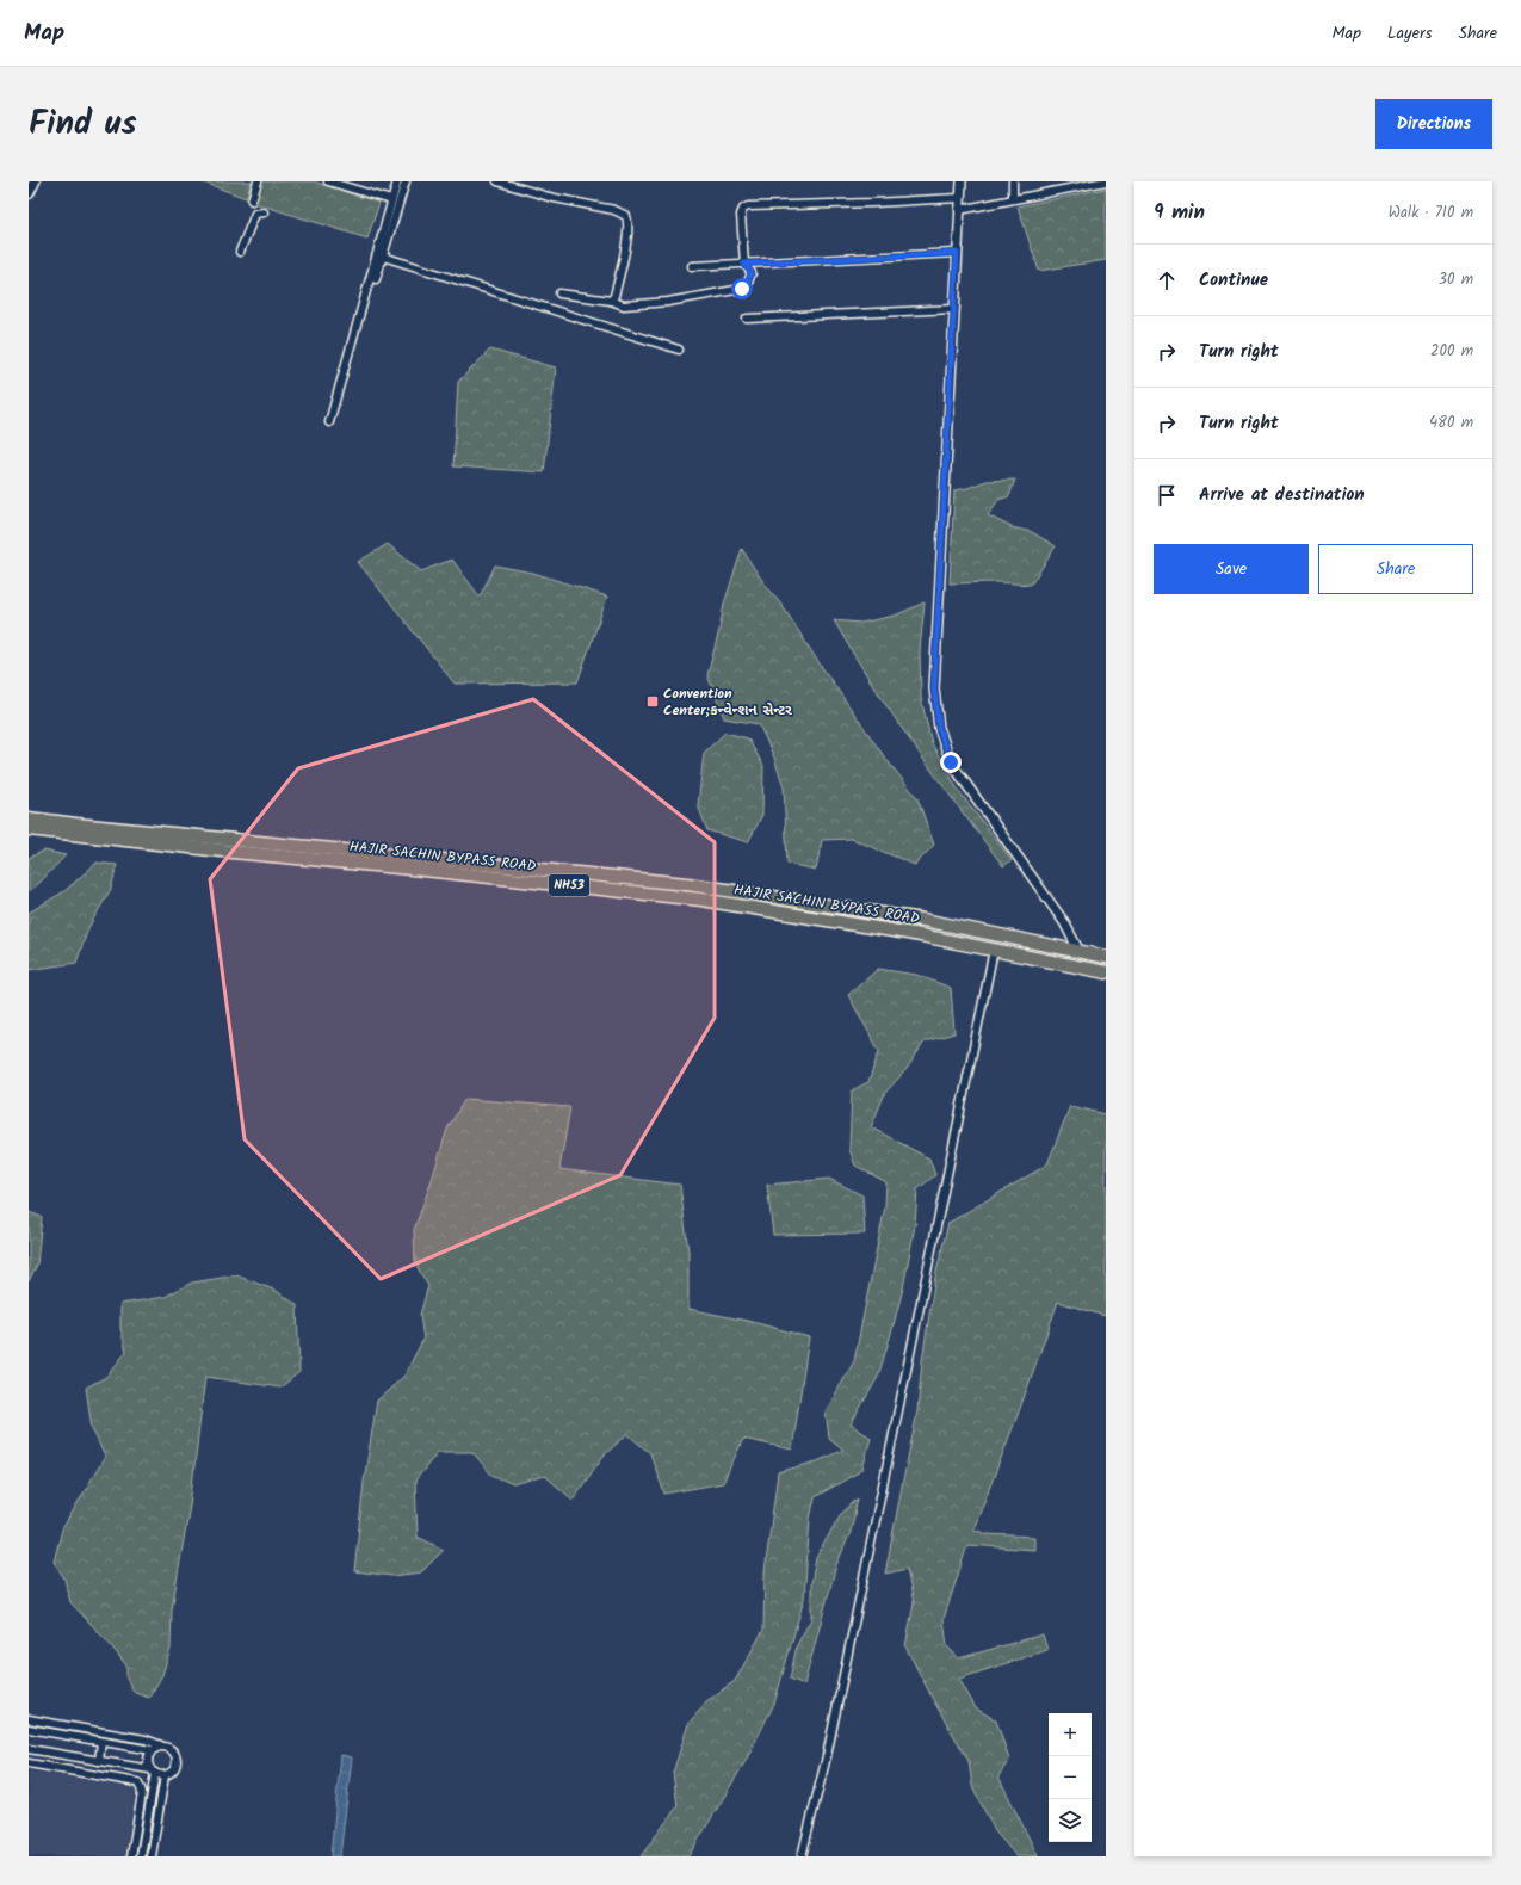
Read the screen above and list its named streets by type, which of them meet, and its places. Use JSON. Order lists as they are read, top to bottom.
{
  "streets": {
    "highway": ["HAJIR SACHIN BYPASS ROAD", "NH53"]
  },
  "places": {
    "transit": ["Convention Center;કન્વેન્શન સેન્ટર"]
  },
  "page": {
    "header": "Map",
    "nav": ["Map", "Layers", "Share"],
    "title": "Find us",
    "buttons": [
      "Directions",
      ["Save", "Share"]
    ],
    "heading": ["9 min", "Walk · 710 m"],
    "list": [
      ["Continue", "30 m"],
      ["Turn right", "200 m"],
      ["Turn right", "480 m"],
      "Arrive at destination"
    ],
    "map_buttons": ["+", "−"]
  }
}
